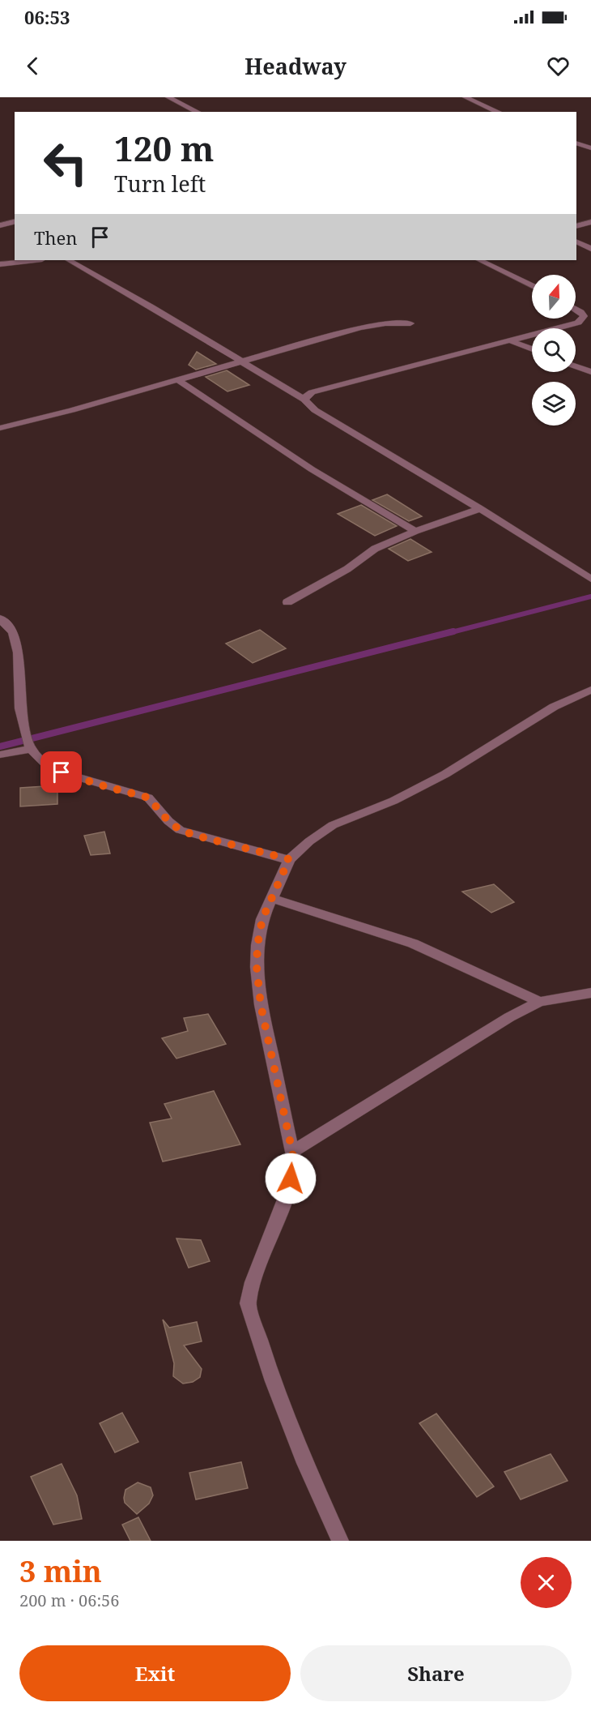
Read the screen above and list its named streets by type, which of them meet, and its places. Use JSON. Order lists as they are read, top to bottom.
{
  "north": "top",
  "page": {
    "status": "06:53",
    "header": "Headway",
    "turn": ["120 m", "Turn left"],
    "then": "Then",
    "heading": ["3 min", "200 m · 06:56"],
    "buttons": ["Exit", "Share"]
  }
}
